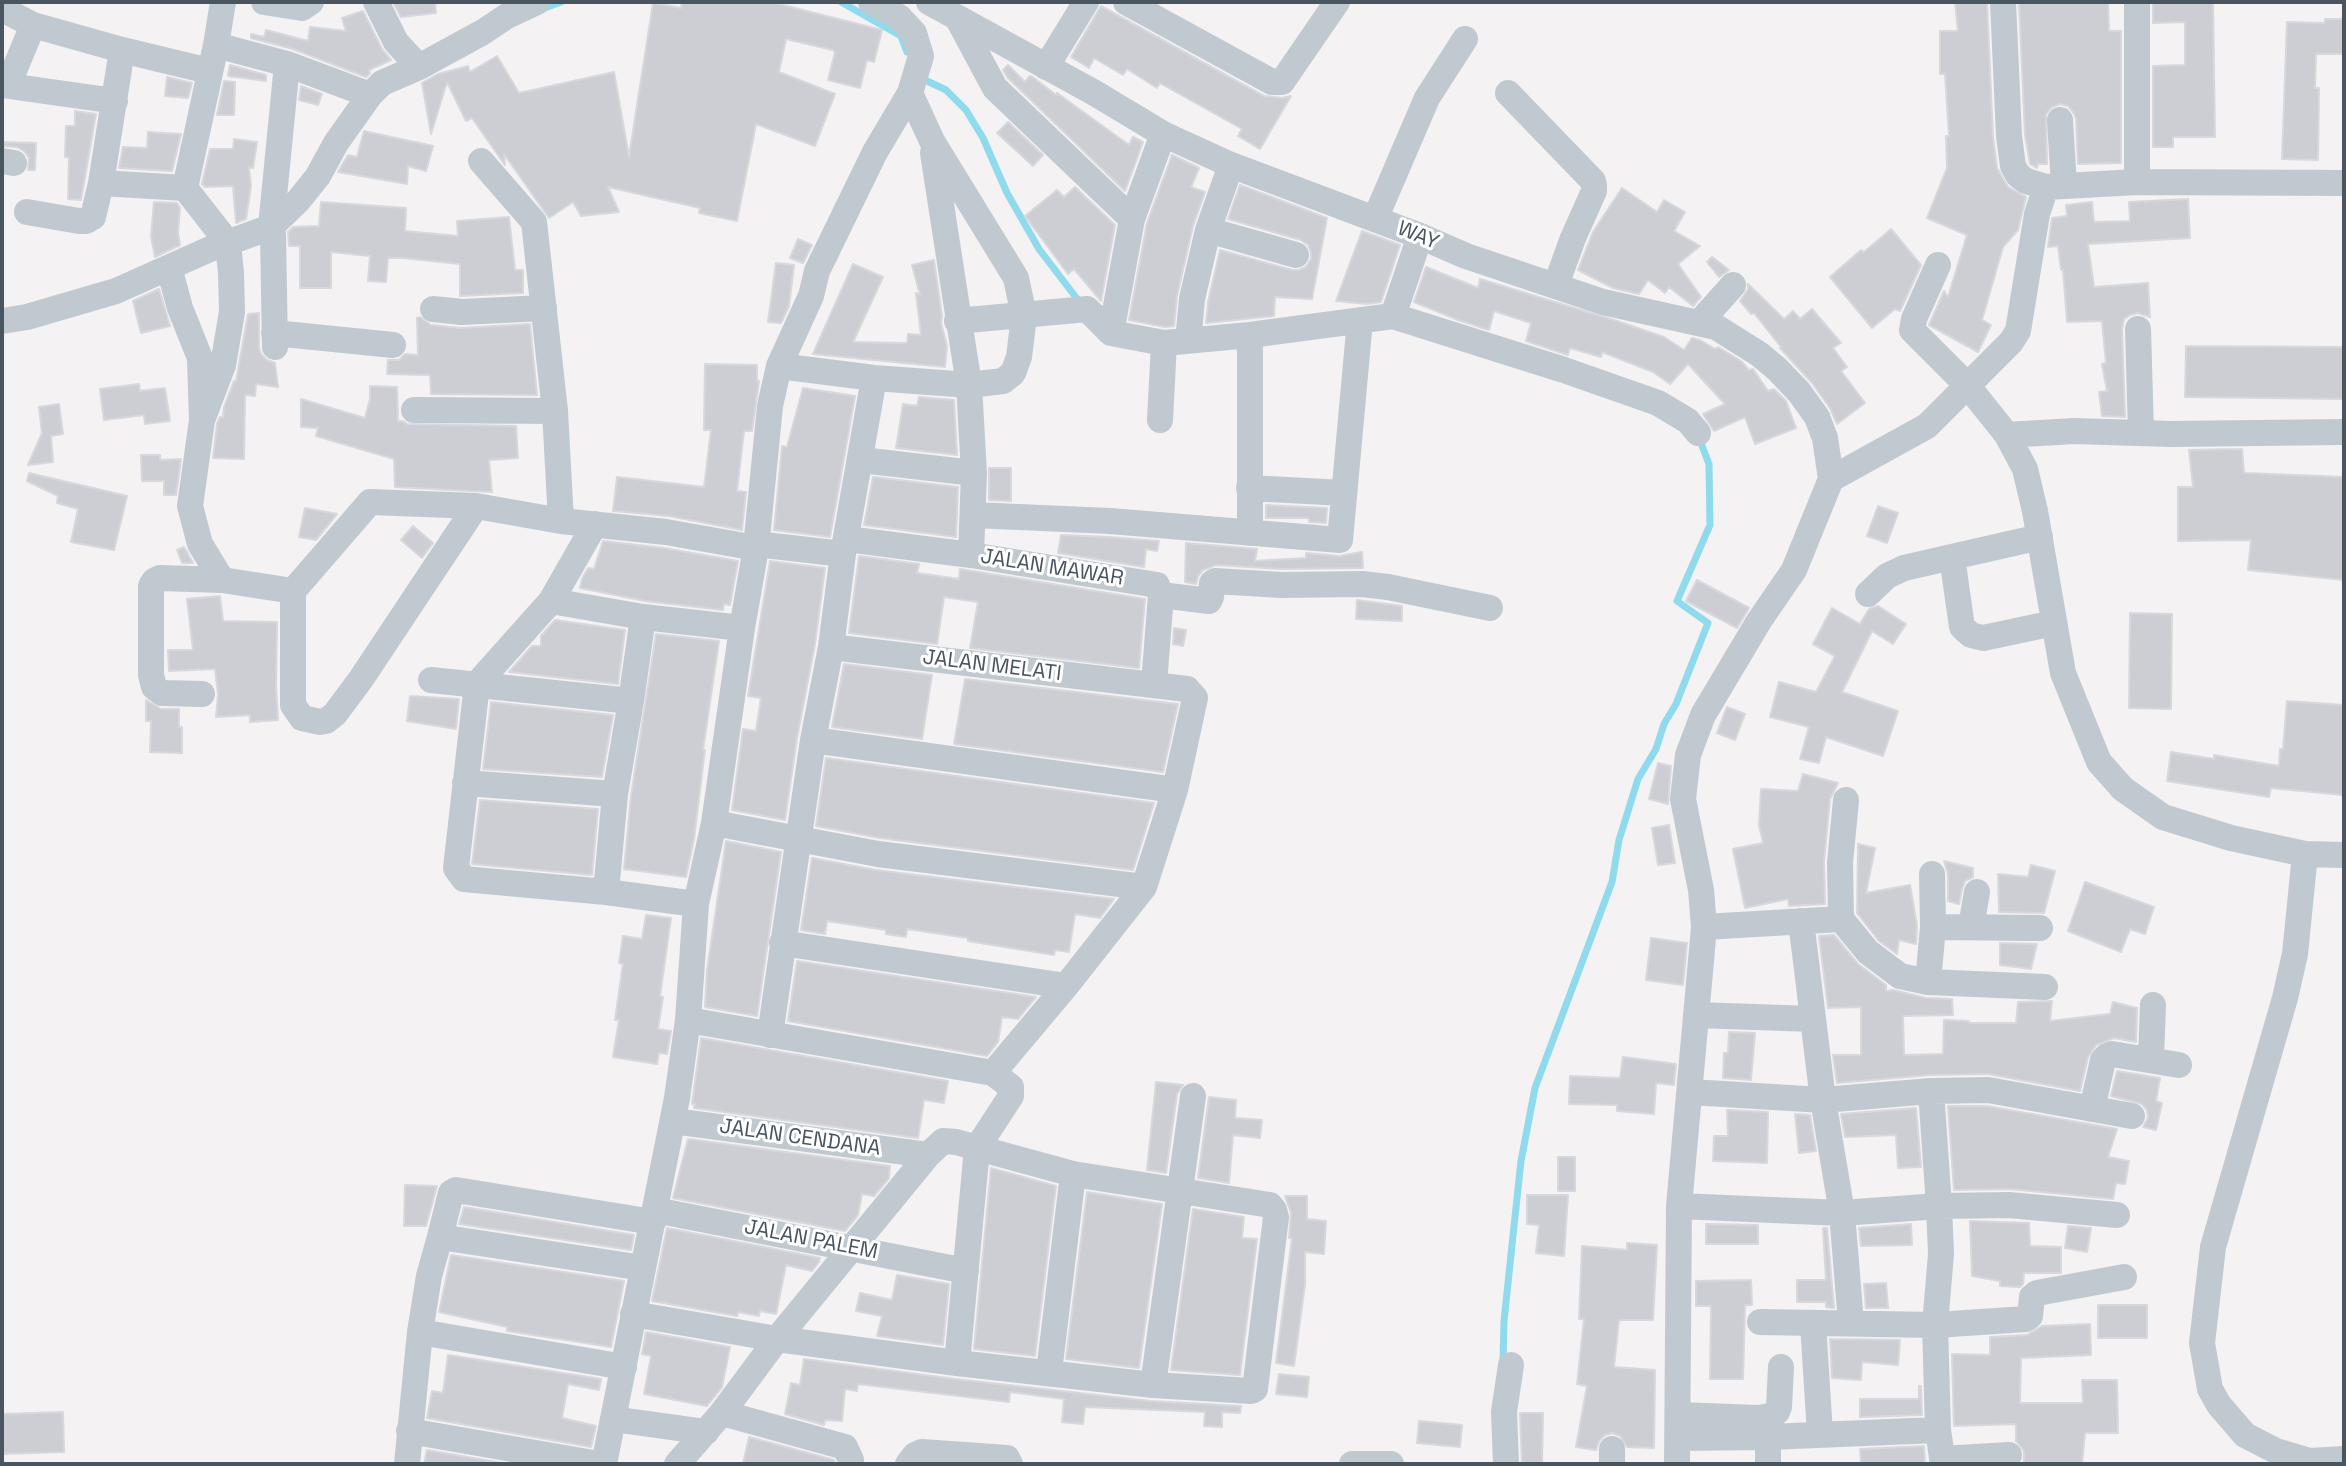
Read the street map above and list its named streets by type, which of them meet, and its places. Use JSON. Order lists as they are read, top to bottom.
{
  "streets": {
    "street": [
      "WAY",
      "JALAN MAWAR",
      "JALAN MELATI",
      "JALAN CENDANA",
      "JALAN PALEM"
    ]
  }
}
